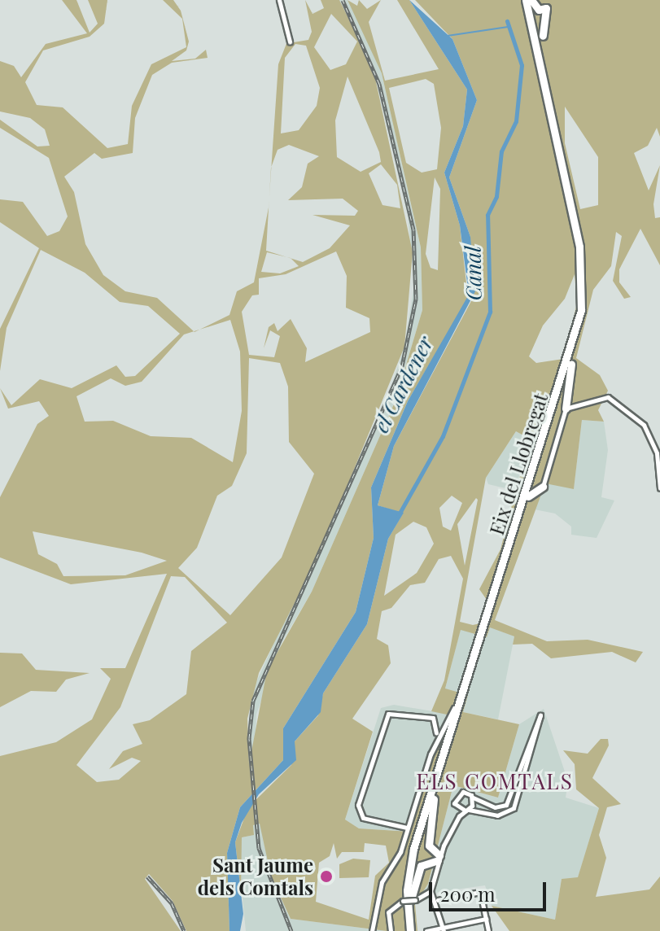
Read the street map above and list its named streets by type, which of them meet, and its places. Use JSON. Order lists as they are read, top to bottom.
{
  "streets": {
    "highway": ["Eix del Llobregat"]
  },
  "districts": ["ELS COMTALS"],
  "water": ["Canal", "el Cardener"],
  "places": ["Sant Jaume dels Comtals"],
  "scale_bar": "200 m"
}
